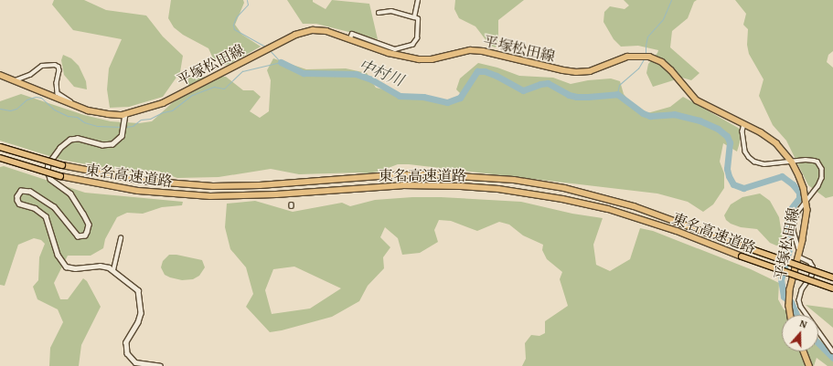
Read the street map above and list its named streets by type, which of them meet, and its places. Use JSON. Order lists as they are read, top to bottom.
{
  "streets": {
    "highway": ["東名高速道路"],
    "main road": ["平塚松田線"]
  },
  "water": ["中村川"],
  "north": "top"
}
